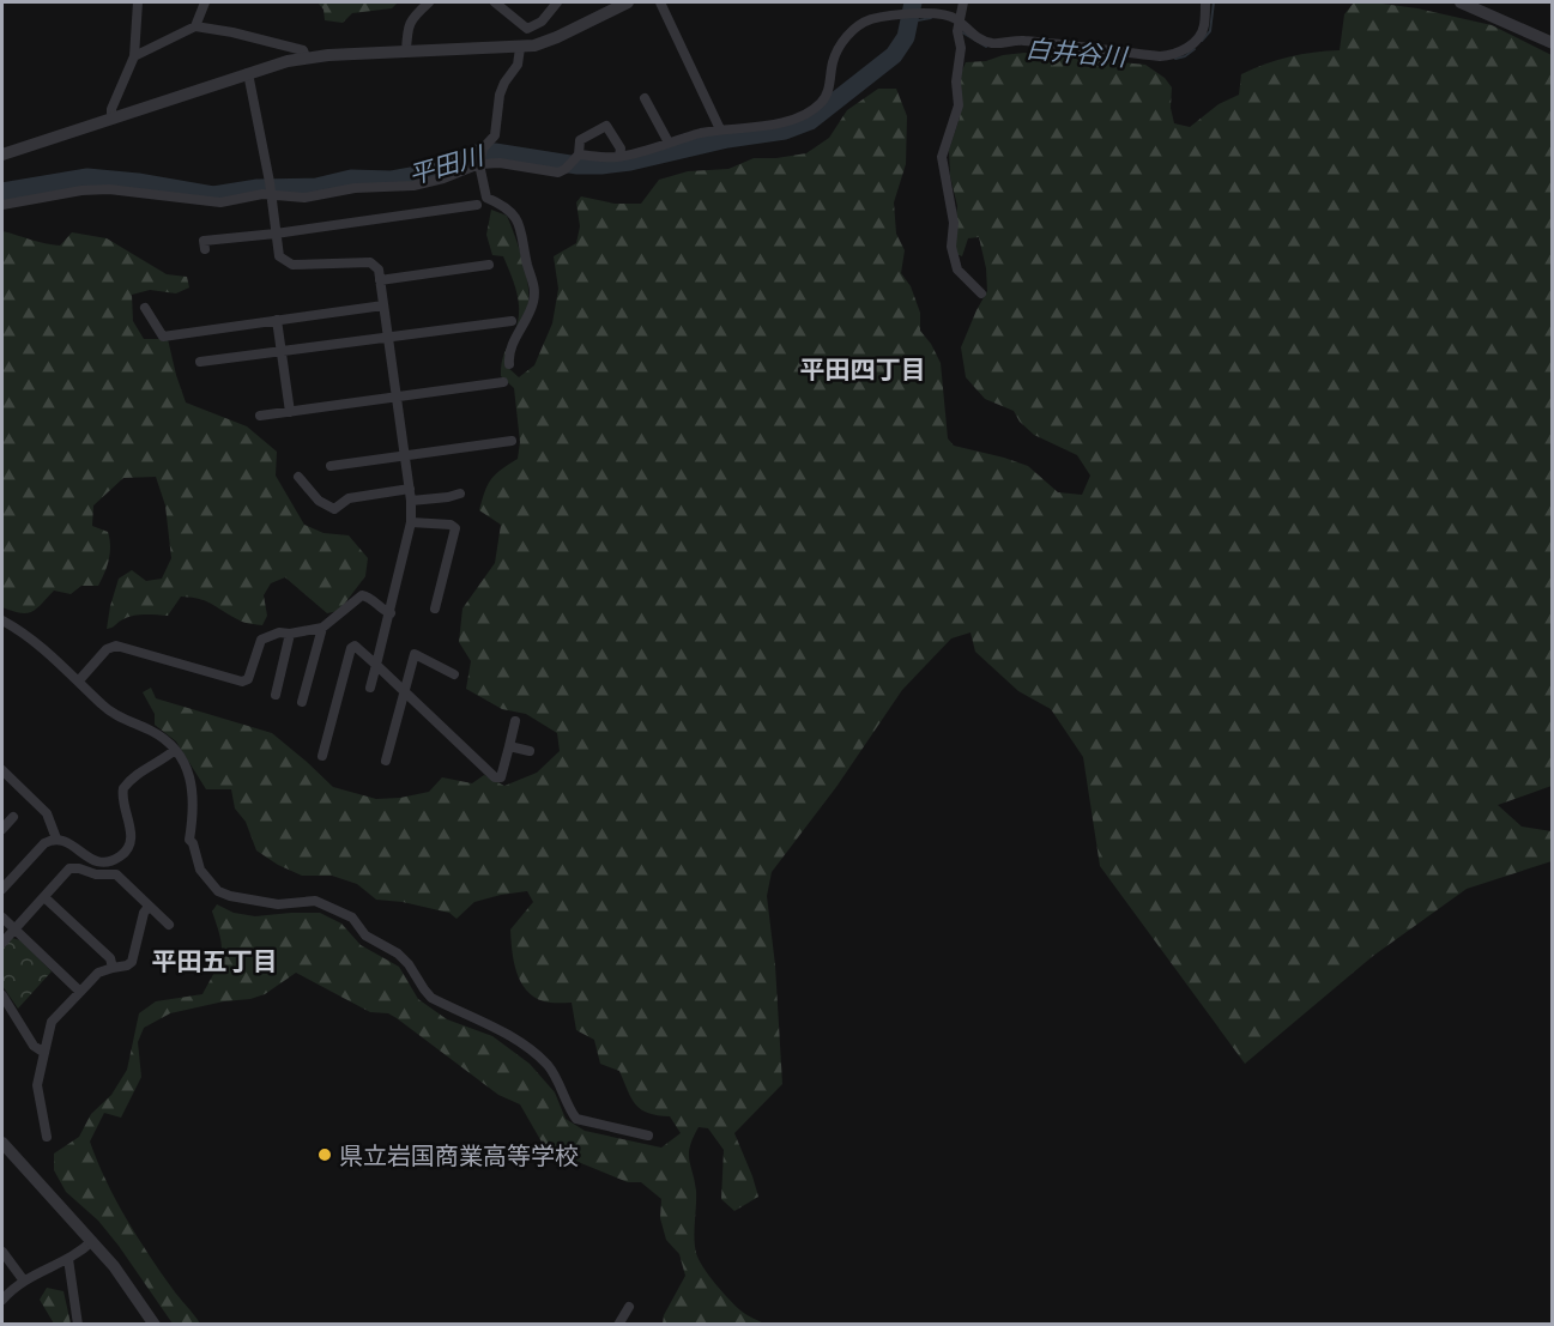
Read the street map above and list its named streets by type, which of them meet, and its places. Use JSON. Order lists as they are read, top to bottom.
{
  "districts": ["平田四丁目", "平田五丁目"],
  "water": ["白井谷川", "平田川"],
  "places": ["県立岩国商業高等学校"]
}
